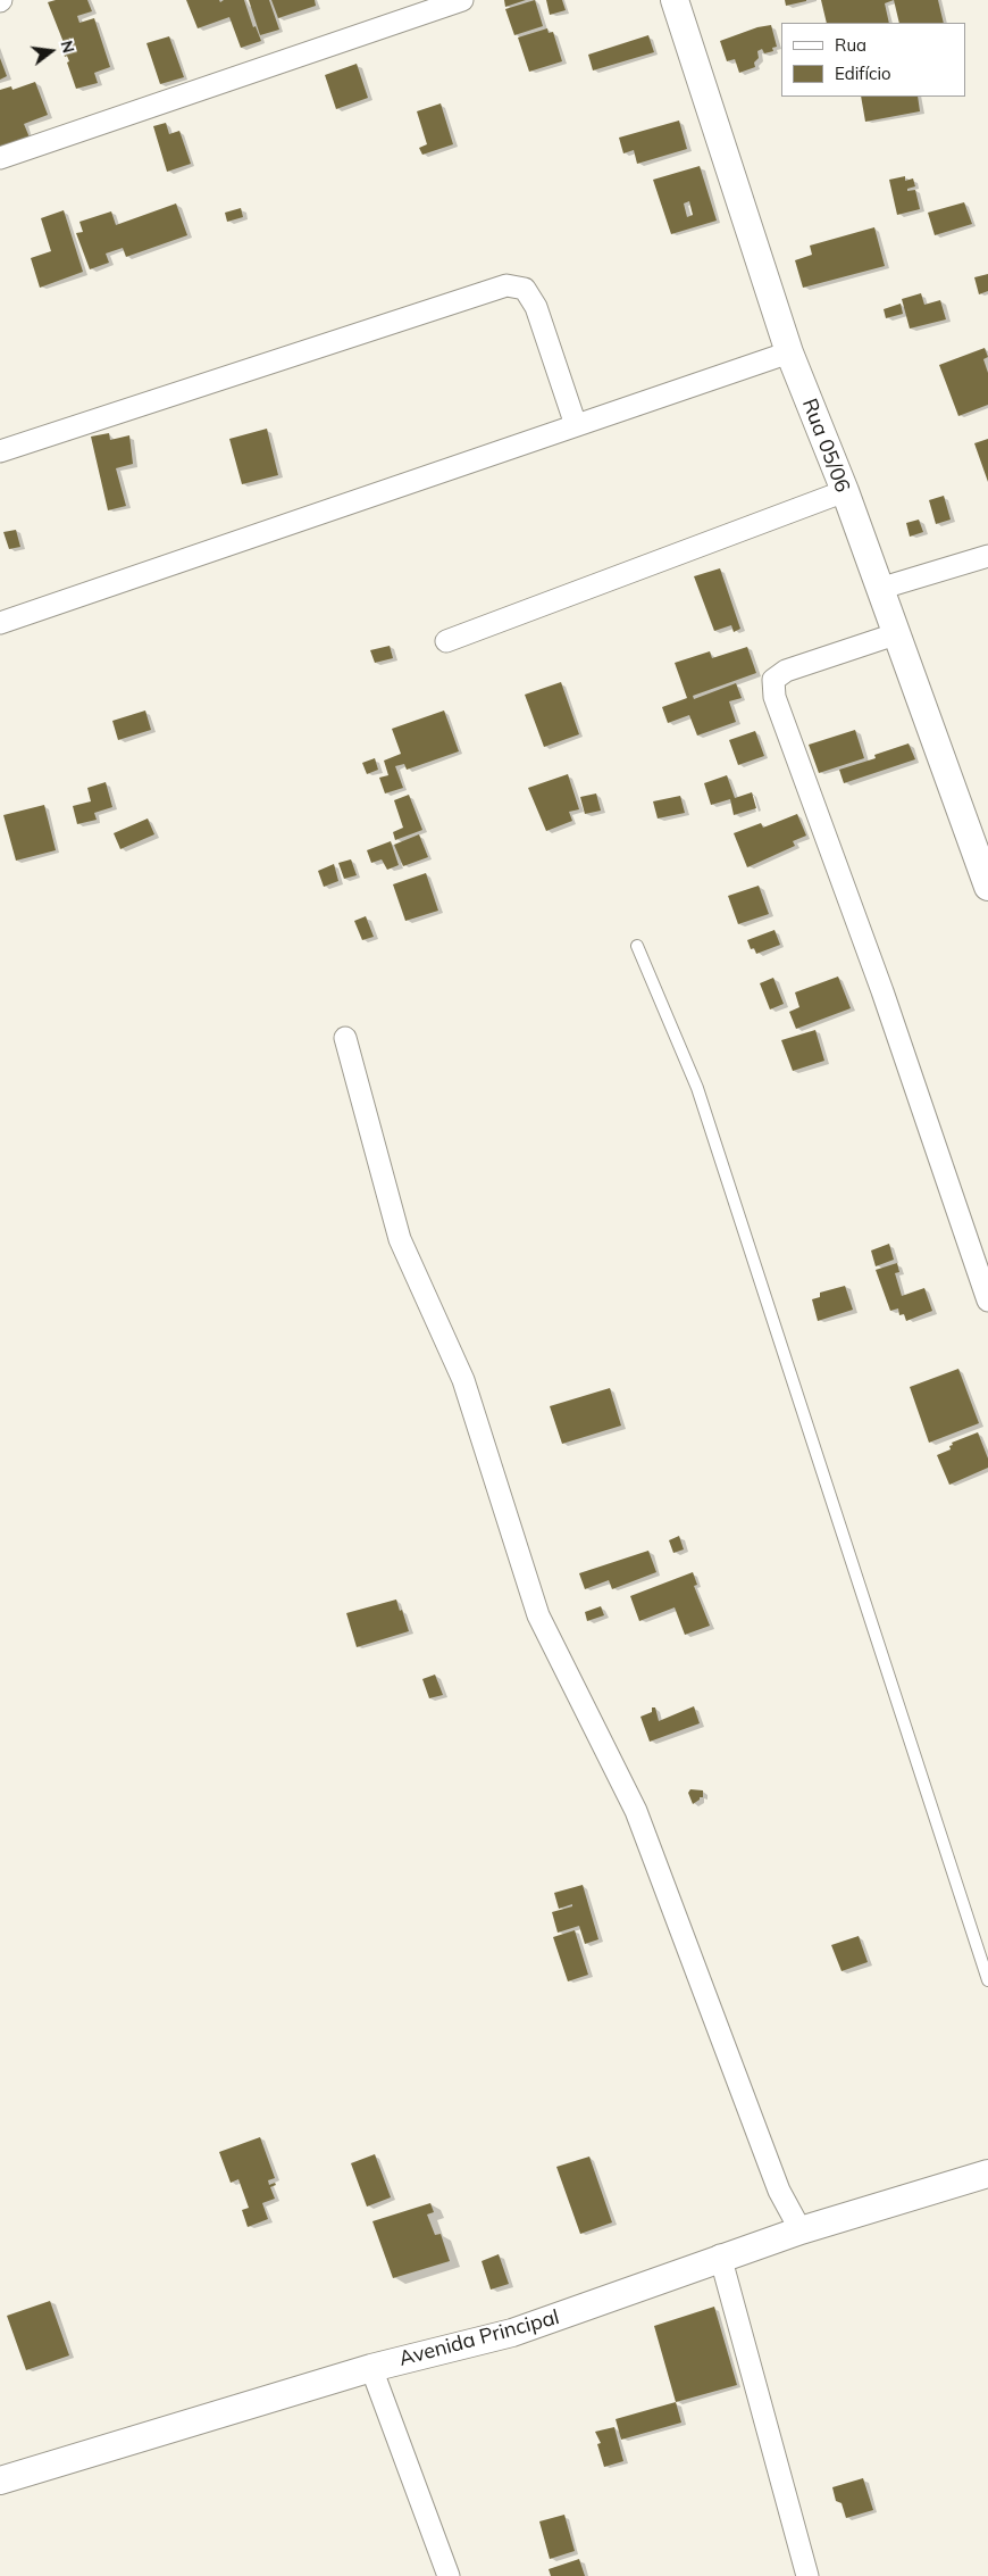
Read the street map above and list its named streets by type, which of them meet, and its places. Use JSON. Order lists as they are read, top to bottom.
{
  "streets": {
    "street": ["Rua 05/06", "Avenida Principal"]
  },
  "legend": ["Rua", "Edifício"],
  "north": "right"
}
